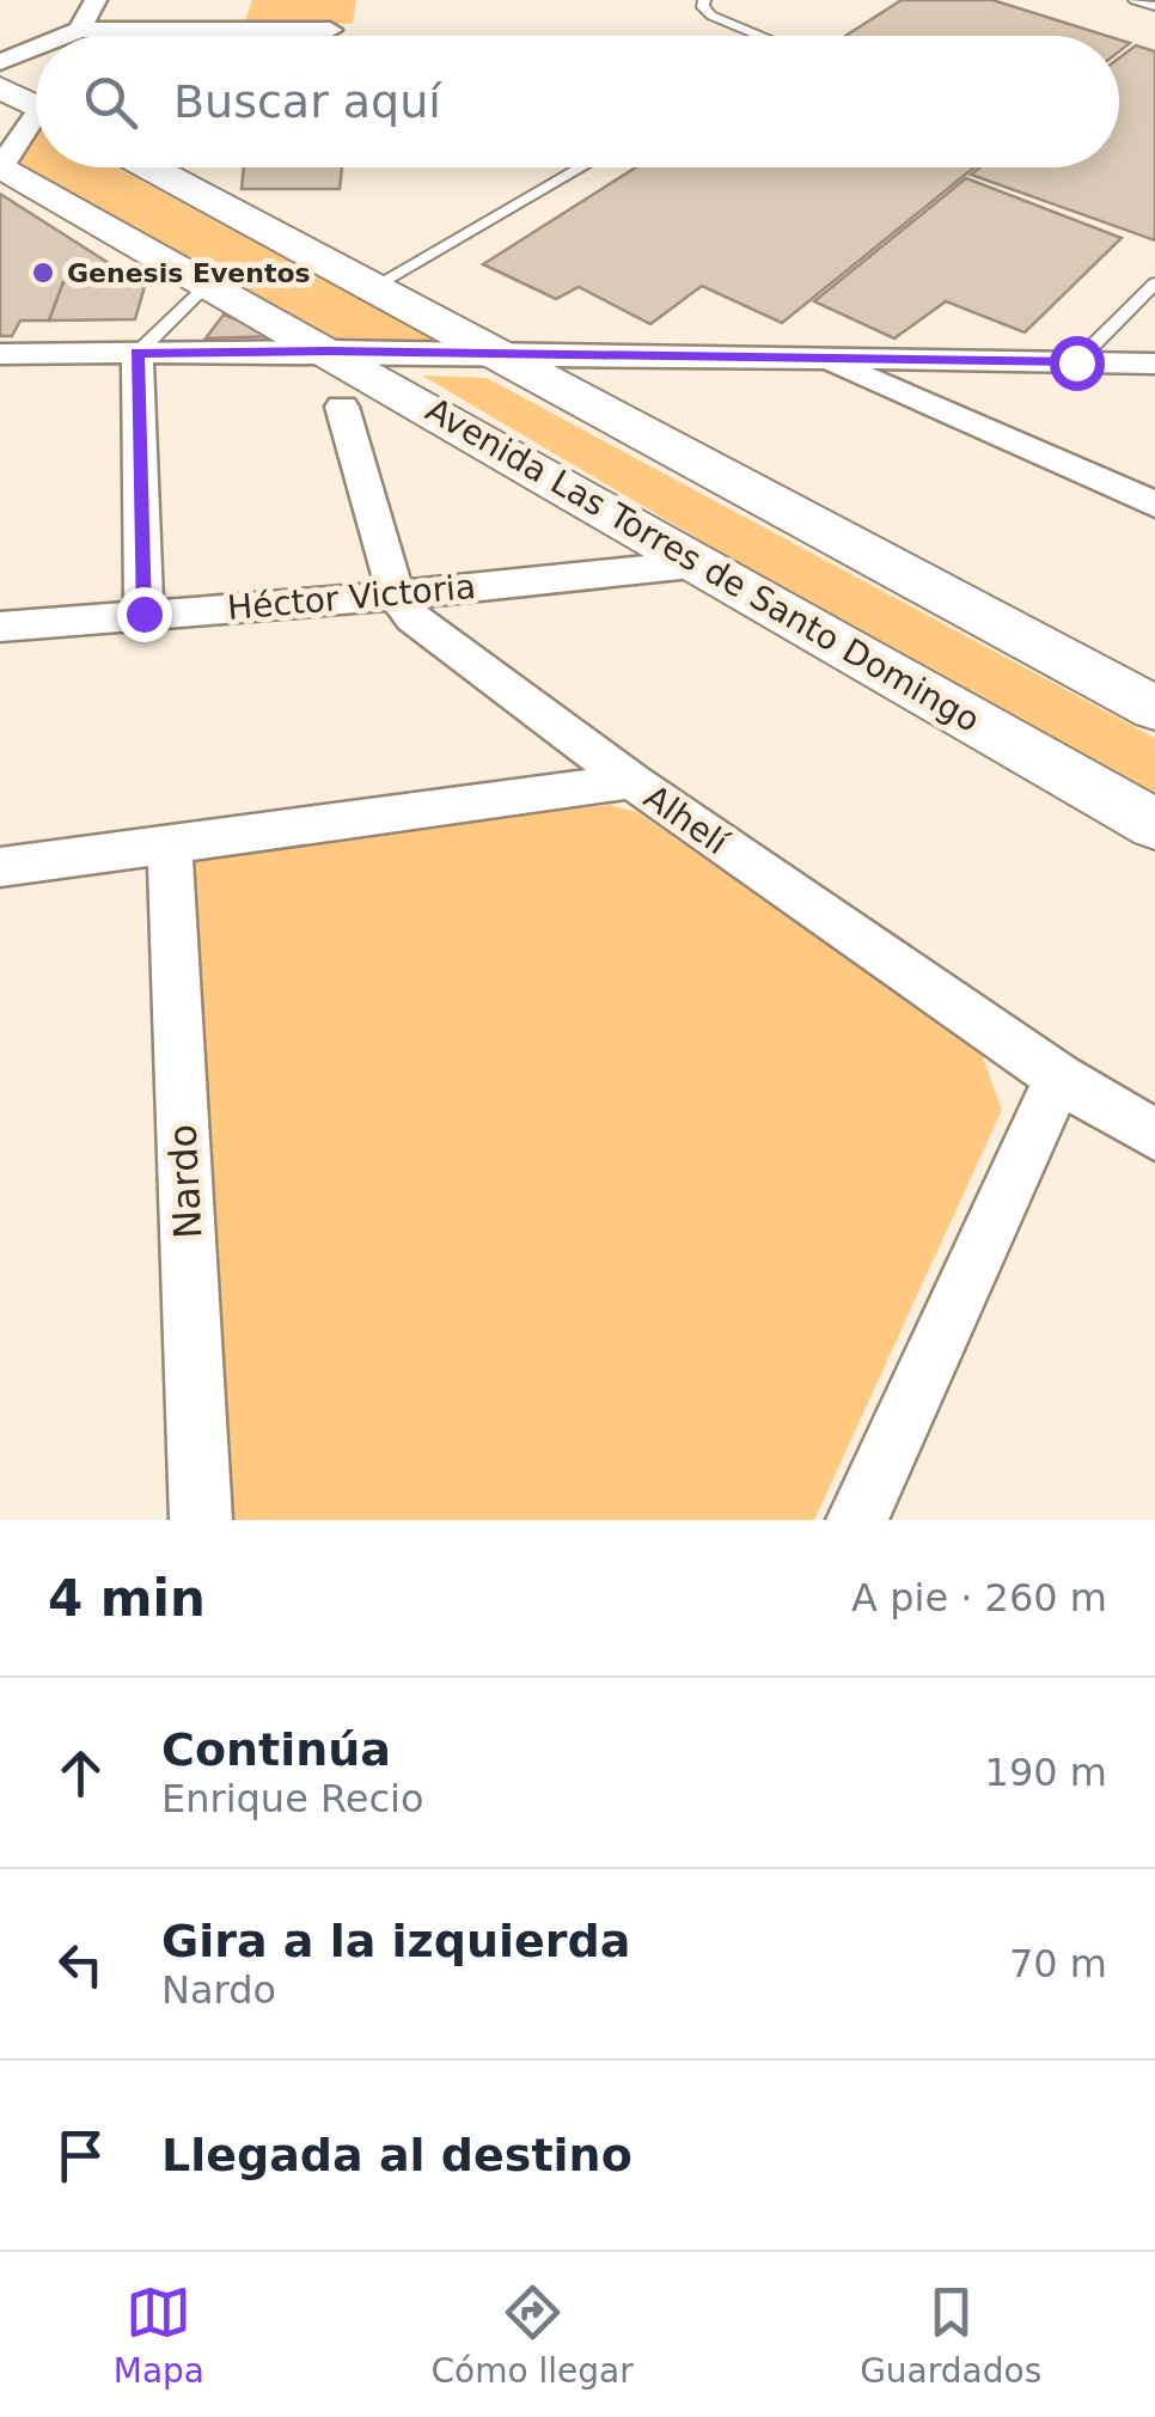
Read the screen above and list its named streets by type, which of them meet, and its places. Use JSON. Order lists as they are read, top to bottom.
{
  "streets": {
    "street": [
      "Avenida Las Torres de Santo Domingo",
      "Héctor Victoria",
      "Alhelí",
      "Nardo"
    ]
  },
  "crossings": [
    ["Avenida Las Torres de Santo Domingo", "Héctor Victoria"],
    ["Héctor Victoria", "Alhelí"]
  ],
  "places": ["Genesis Eventos"],
  "page": {
    "search": "Buscar aquí",
    "heading": ["4 min", "A pie · 260 m"],
    "list": [
      ["Continúa", "Enrique Recio", "190 m"],
      ["Gira a la izquierda", "Nardo", "70 m"],
      "Llegada al destino"
    ],
    "nav": ["Mapa", "Cómo llegar", "Guardados"]
  }
}
